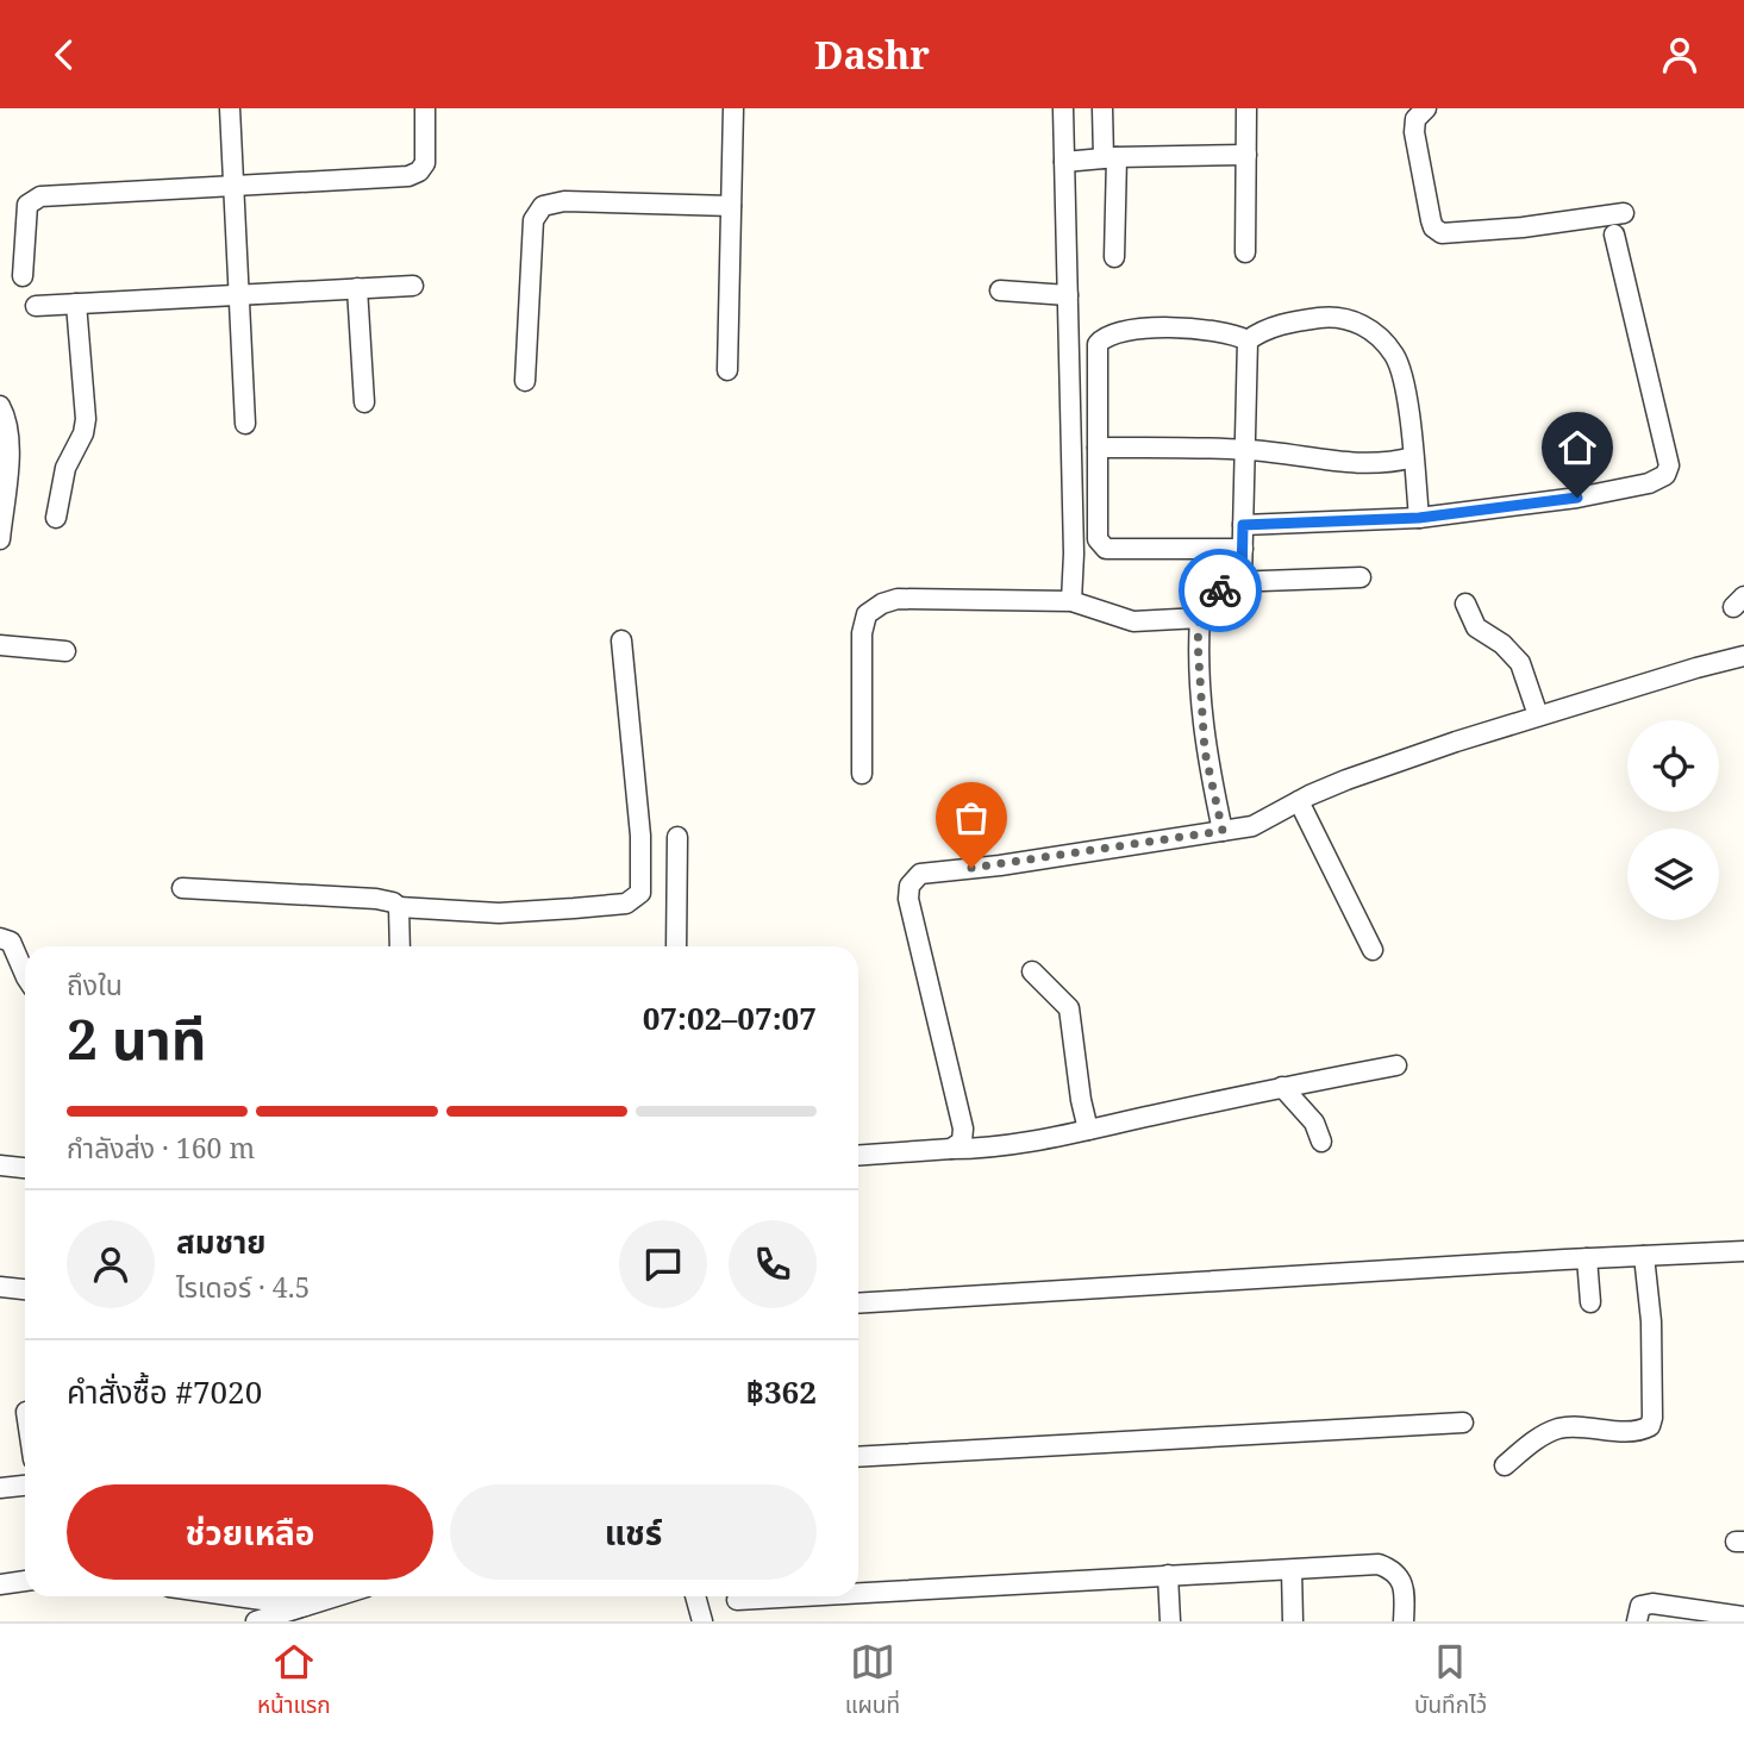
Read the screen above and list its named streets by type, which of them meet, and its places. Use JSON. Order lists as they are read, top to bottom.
{
  "page": {
    "header": "Dashr",
    "heading": ["2 นาที", "ถึงใน", "07:02–07:07"],
    "panel": [
      "สมชาย",
      "ไรเดอร์ · 4.5",
      "คำสั่งซื้อ #7020",
      "฿362"
    ],
    "bar": "กำลังส่ง · 160 m",
    "buttons": ["ช่วยเหลือ", "แชร์"],
    "tabs": ["หน้าแรก", "แผนที่", "บันทึกไว้"]
  }
}
